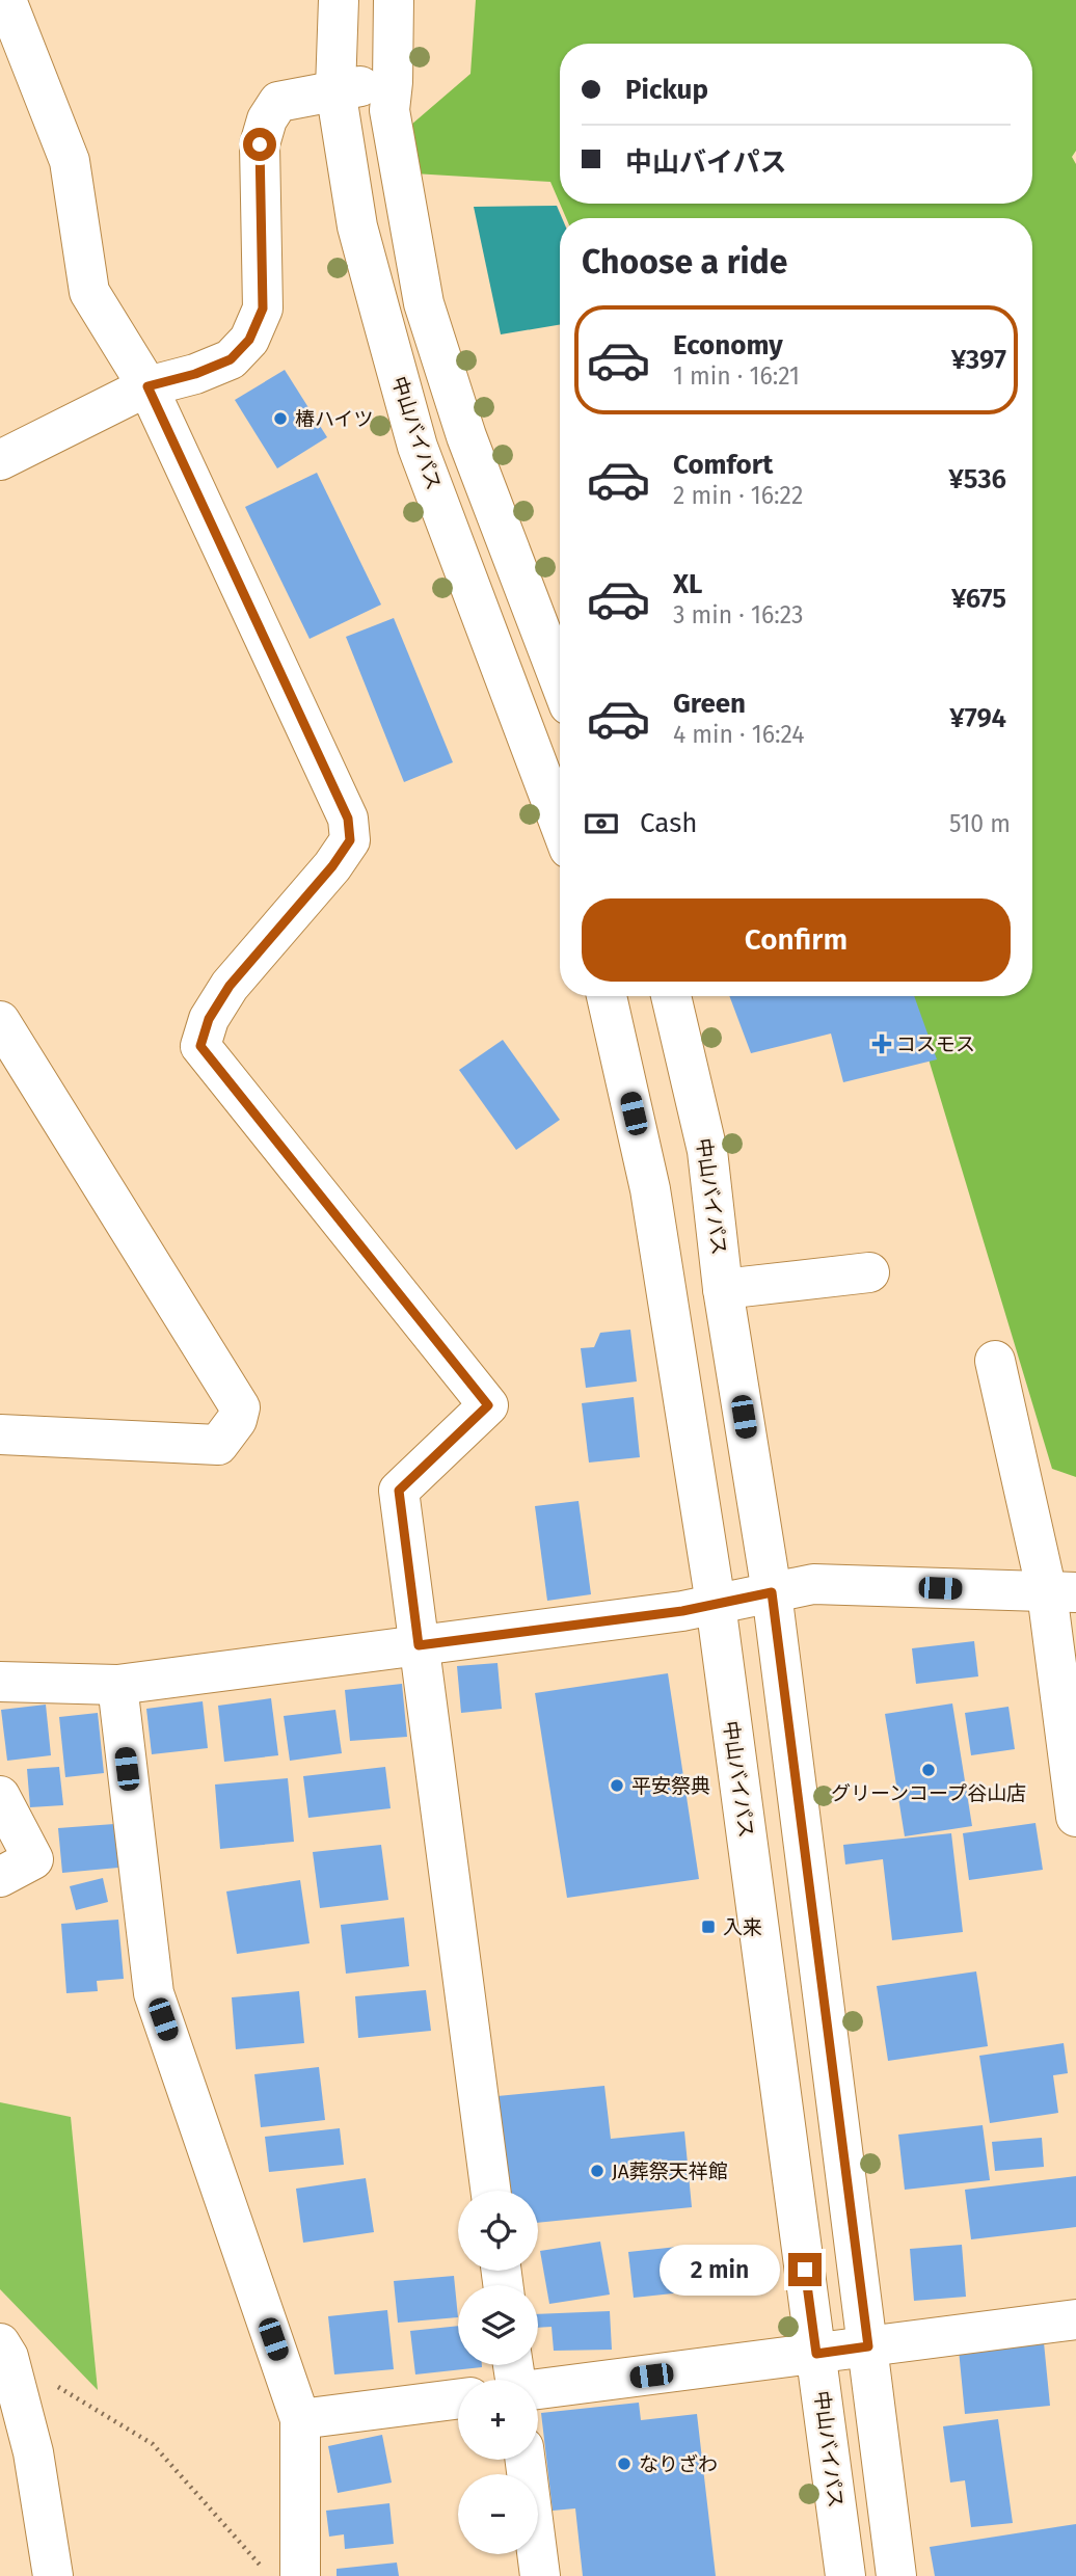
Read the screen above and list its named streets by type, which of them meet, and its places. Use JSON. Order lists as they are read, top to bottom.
{
  "streets": {
    "street": ["中山バイパス"]
  },
  "places": {
    "other": [
      "椿ハイツ",
      "グリーンコープ谷山店",
      "平安祭典",
      "JA葬祭天祥館",
      "なりざわ"
    ],
    "health": ["コスモス"],
    "transit": ["入来"]
  },
  "page": {
    "banner": ["Pickup", "中山バイパス"],
    "heading": "Choose a ride",
    "list": [
      {
        "name": "Economy",
        "note": "1 min · 16:21",
        "value": "¥397"
      },
      {
        "name": "Comfort",
        "note": "2 min · 16:22",
        "value": "¥536"
      },
      {
        "name": "XL",
        "note": "3 min · 16:23",
        "value": "¥675"
      },
      {
        "name": "Green",
        "note": "4 min · 16:24",
        "value": "¥794"
      }
    ],
    "pay": ["Cash", "510 m"],
    "buttons": "Confirm",
    "map_buttons": ["+", "−"],
    "bubble": "2 min"
  }
}
